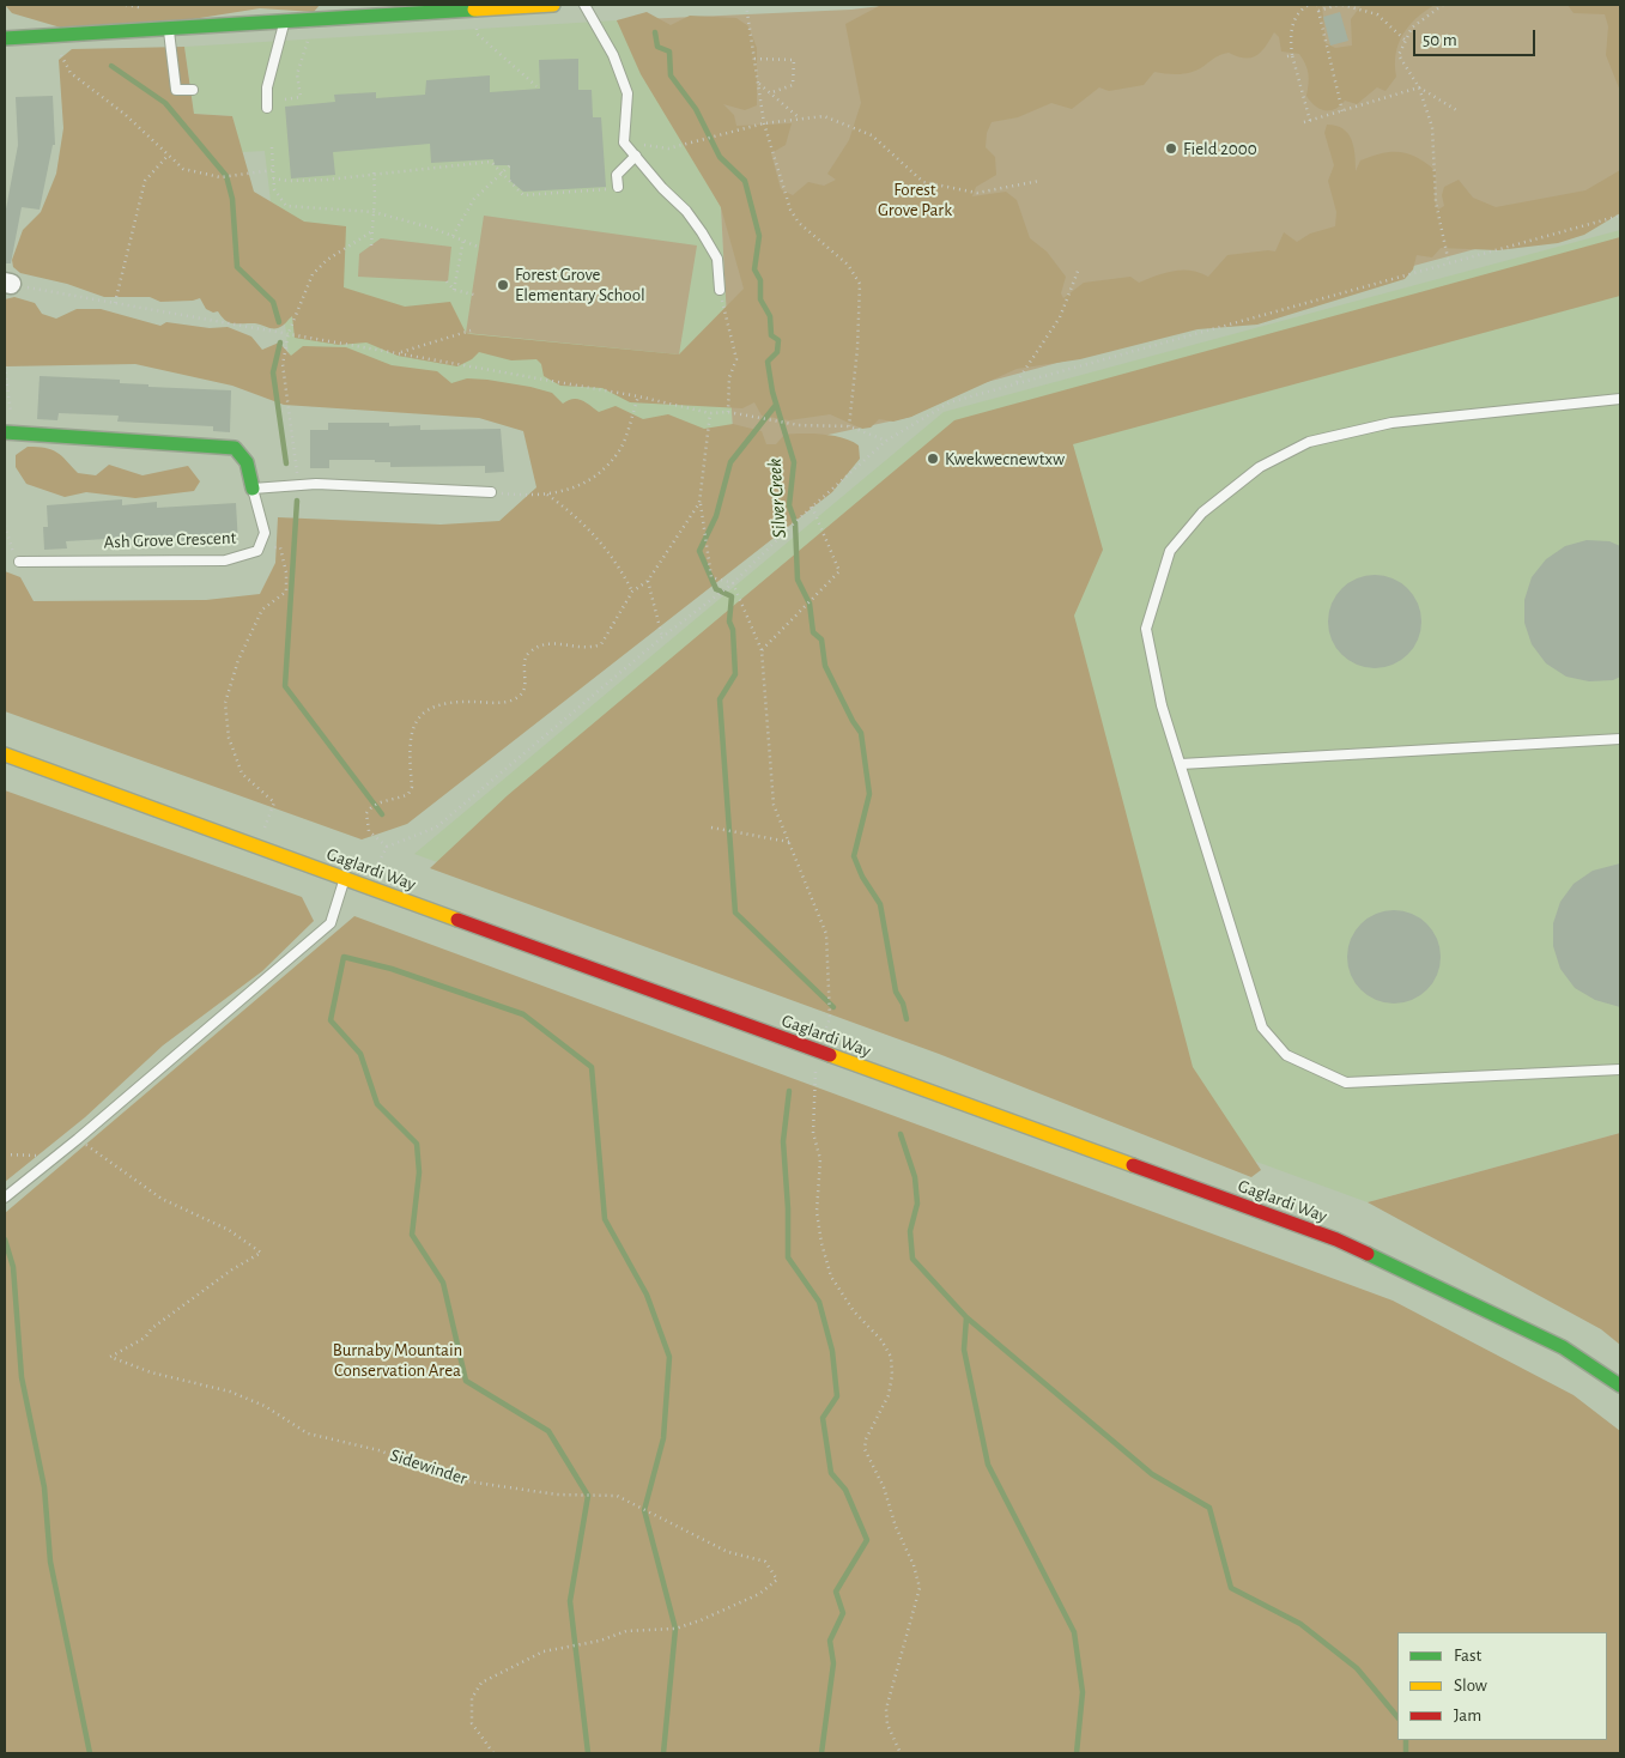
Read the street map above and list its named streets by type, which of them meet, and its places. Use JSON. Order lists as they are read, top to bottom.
{
  "streets": {
    "main road": ["Ash Grove Crescent", "Gaglardi Way"],
    "path": ["Sidewinder"]
  },
  "water": ["Silver Creek"],
  "parks": ["Forest Grove Park", "Burnaby Mountain Conservation Area"],
  "places": ["Field 2000", "Forest Grove Elementary School", "Kwekwecnewtxw"],
  "legend": ["Fast", "Slow", "Jam"],
  "scale_bar": "50 m"
}
